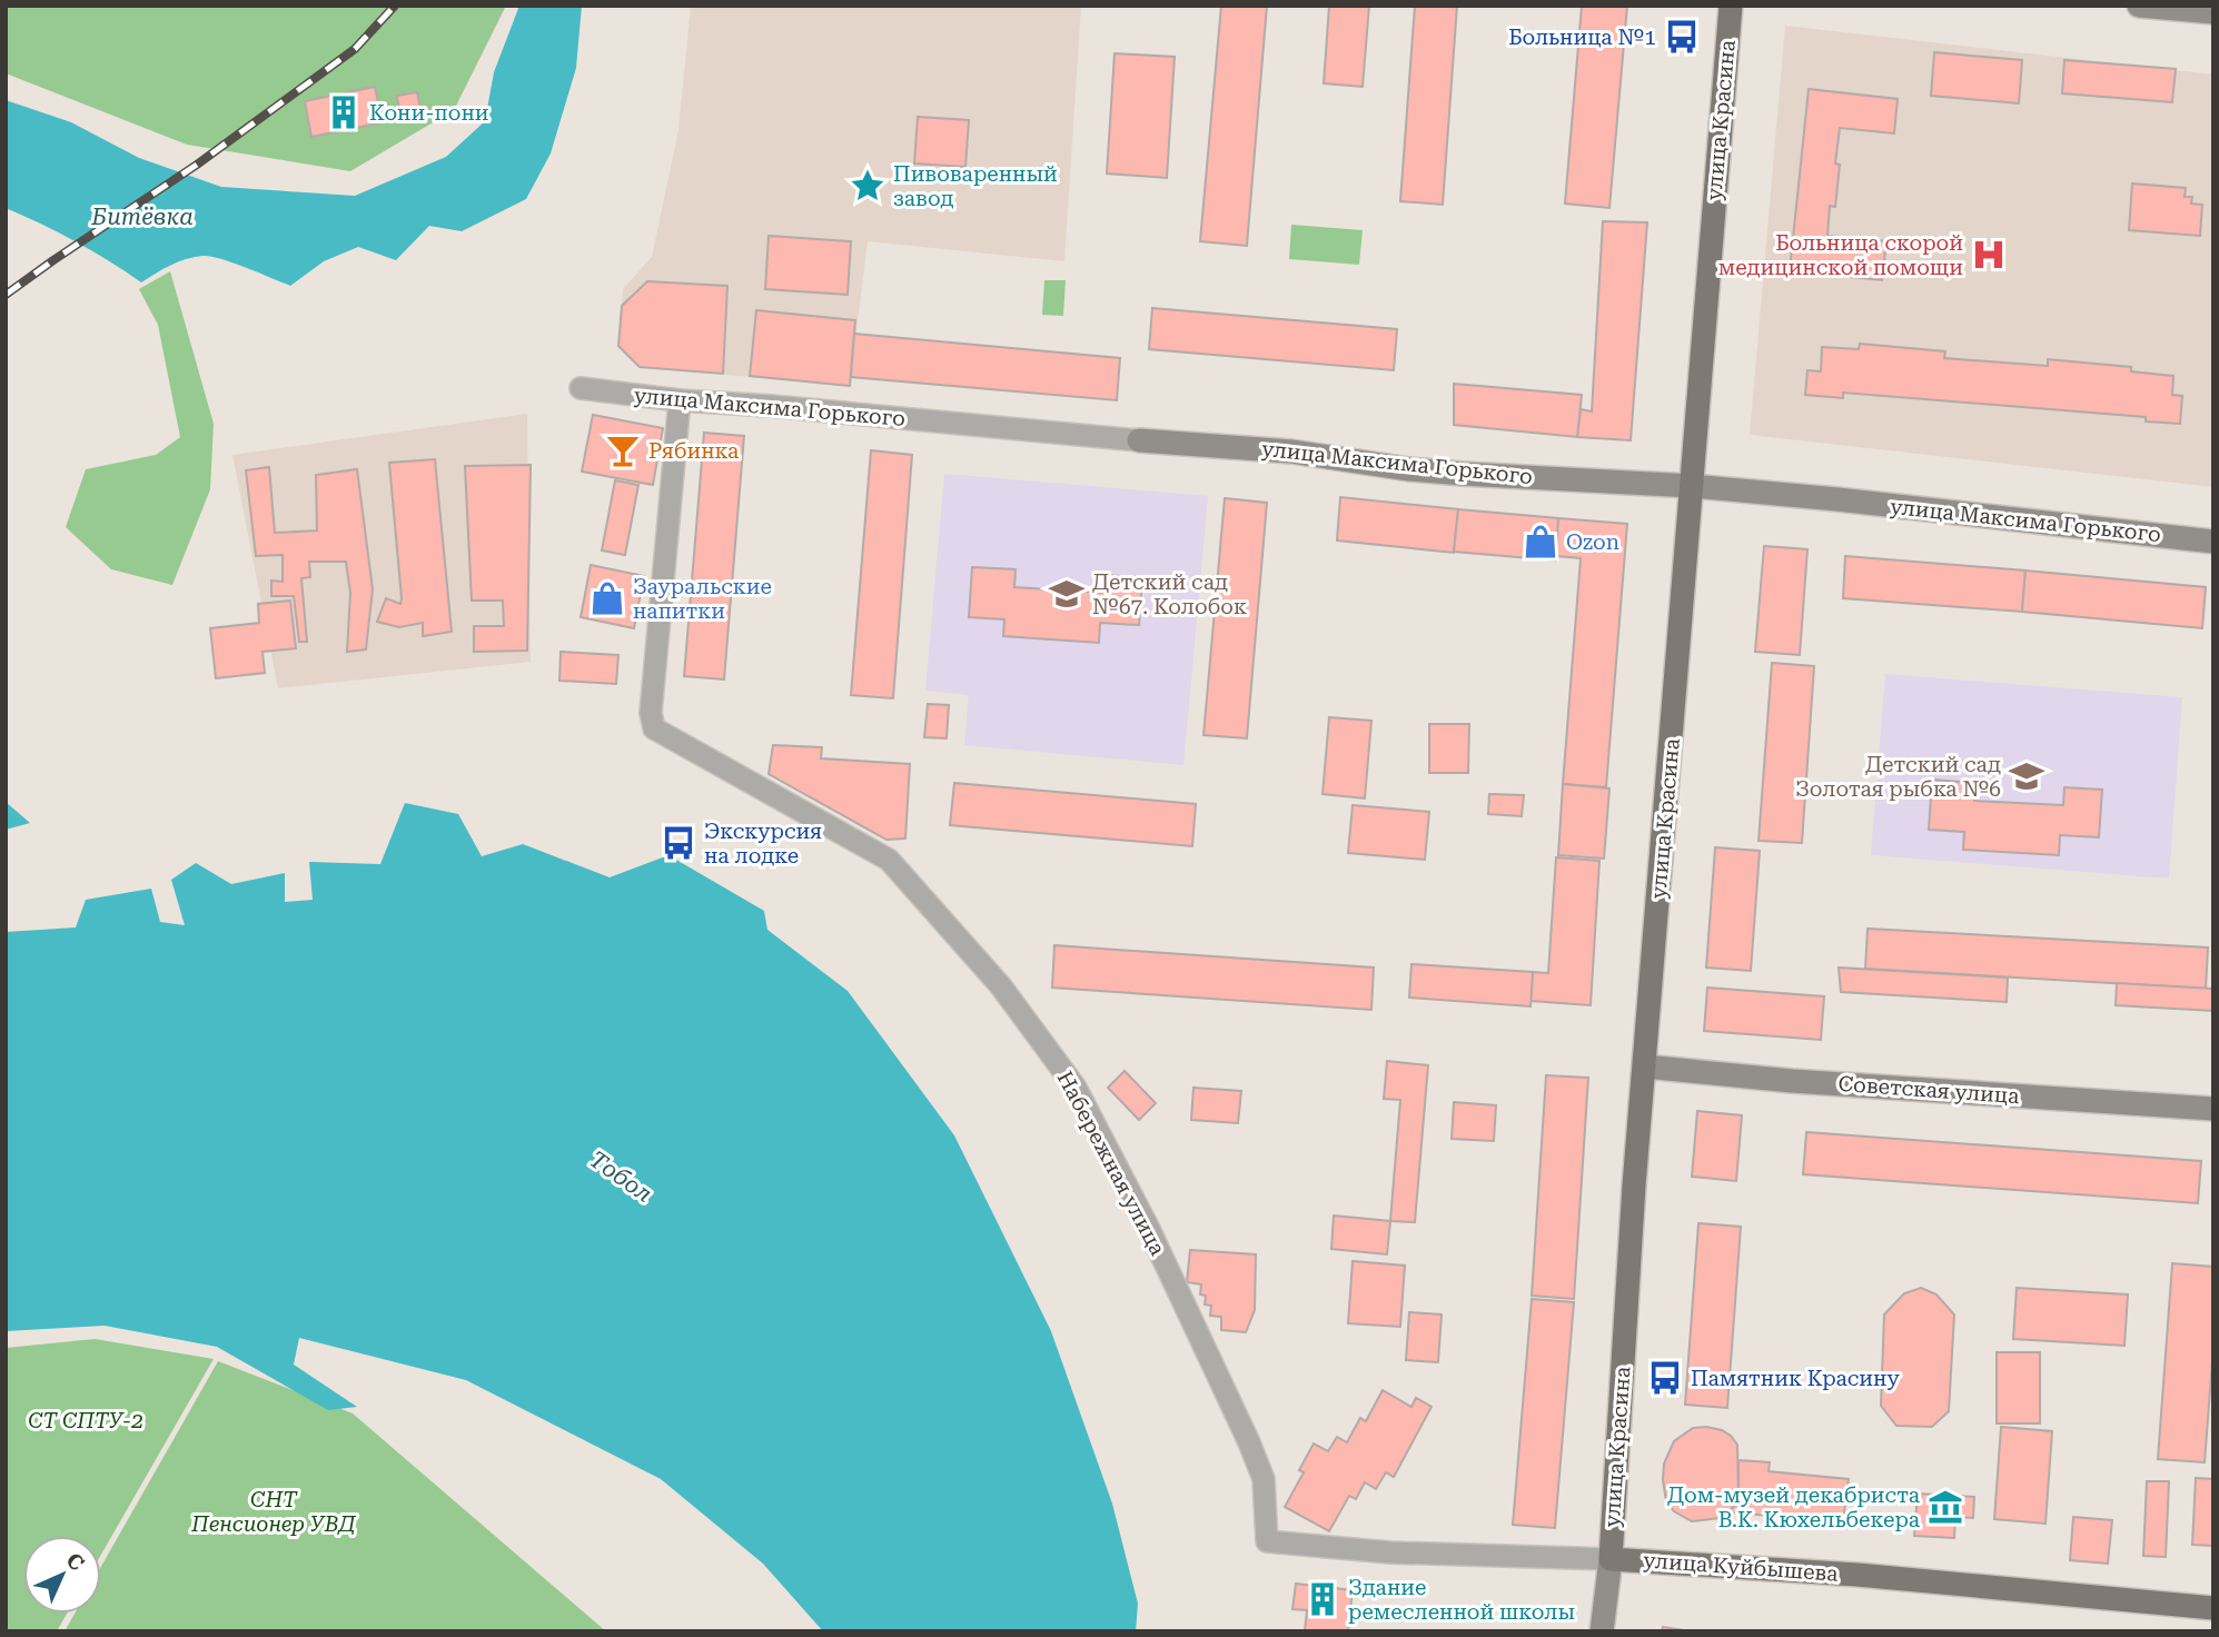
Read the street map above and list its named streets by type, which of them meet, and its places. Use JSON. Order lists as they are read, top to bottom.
{
  "streets": {
    "main road": ["улица Красина", "улица Куйбышева"],
    "street": ["улица Максима Горького", "Советская улица", "Набережная улица"]
  },
  "crossings": [
    ["улица Красина", "улица Максима Горького"],
    ["улица Красина", "Советская улица"],
    ["улица Красина", "улица Куйбышева"],
    ["улица Максима Горького", "Набережная улица"],
    ["Набережная улица", "улица Куйбышева"]
  ],
  "water": ["Битёвка", "Тобол"],
  "parks": ["СТ СПТУ-2", "СНТ Пенсионер УВД"],
  "places": {
    "bus stop": ["Больница №1", "Экскурсия на лодке", "Памятник Красину"],
    "building": ["Кони-пони", "Здание ремесленной школы"],
    "place": ["Пивоваренный завод"],
    "hospital": ["Больница скорой медицинской помощи"],
    "bar": ["Рябинка"],
    "shop": ["Ozon", "Зауральские напитки"],
    "school or university": ["Детский сад №67. Колобок", "Детский сад Золотая рыбка №6"],
    "museum": ["Дом-музей декабриста В.К. Кюхельбекера"]
  },
  "north": "top right"
}
